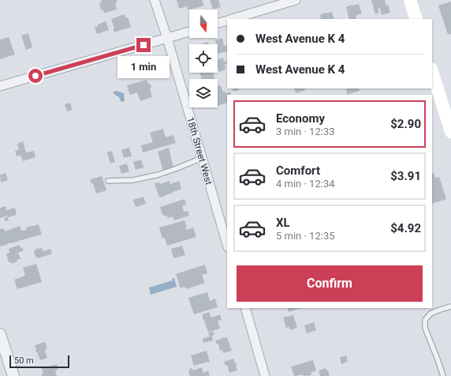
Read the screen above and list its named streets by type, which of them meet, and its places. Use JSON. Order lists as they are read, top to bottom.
{
  "streets": {
    "street": ["18th Street West"]
  },
  "scale_bar": "50 m",
  "north": "bottom",
  "page": {
    "banner": ["West Avenue K 4", "West Avenue K 4"],
    "bubble": "1 min",
    "list": [
      {
        "name": "Economy",
        "note": "3 min · 12:33",
        "value": "$2.90"
      },
      {
        "name": "Comfort",
        "note": "4 min · 12:34",
        "value": "$3.91"
      },
      {
        "name": "XL",
        "note": "5 min · 12:35",
        "value": "$4.92"
      }
    ],
    "buttons": "Confirm",
    "scale": "50 m"
  }
}
